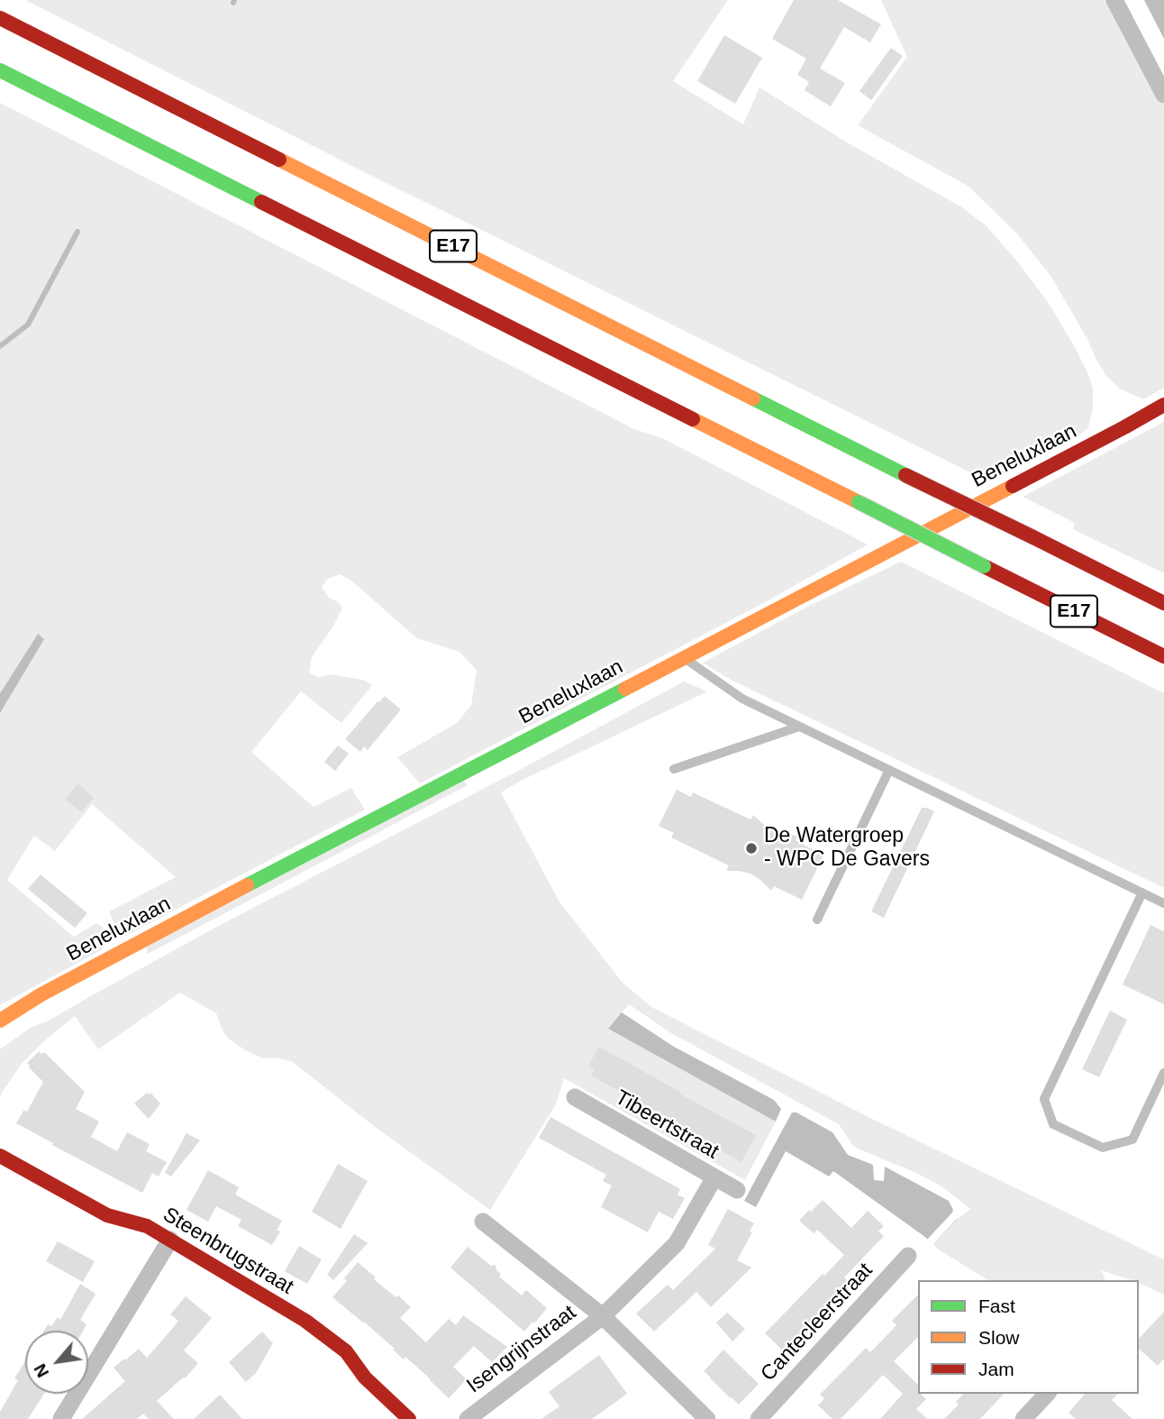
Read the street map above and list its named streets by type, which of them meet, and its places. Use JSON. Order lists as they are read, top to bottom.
{
  "streets": {
    "main road": ["E17", "Beneluxlaan", "Steenbrugstraat"],
    "street": ["Tibeertstraat", "Cantecleerstraat", "Isengrijnstraat"]
  },
  "crossings": [
    ["Tibeertstraat", "Isengrijnstraat"]
  ],
  "places": ["De Watergroep - WPC De Gavers"],
  "legend": ["Fast", "Slow", "Jam"],
  "north": "bottom left"
}
